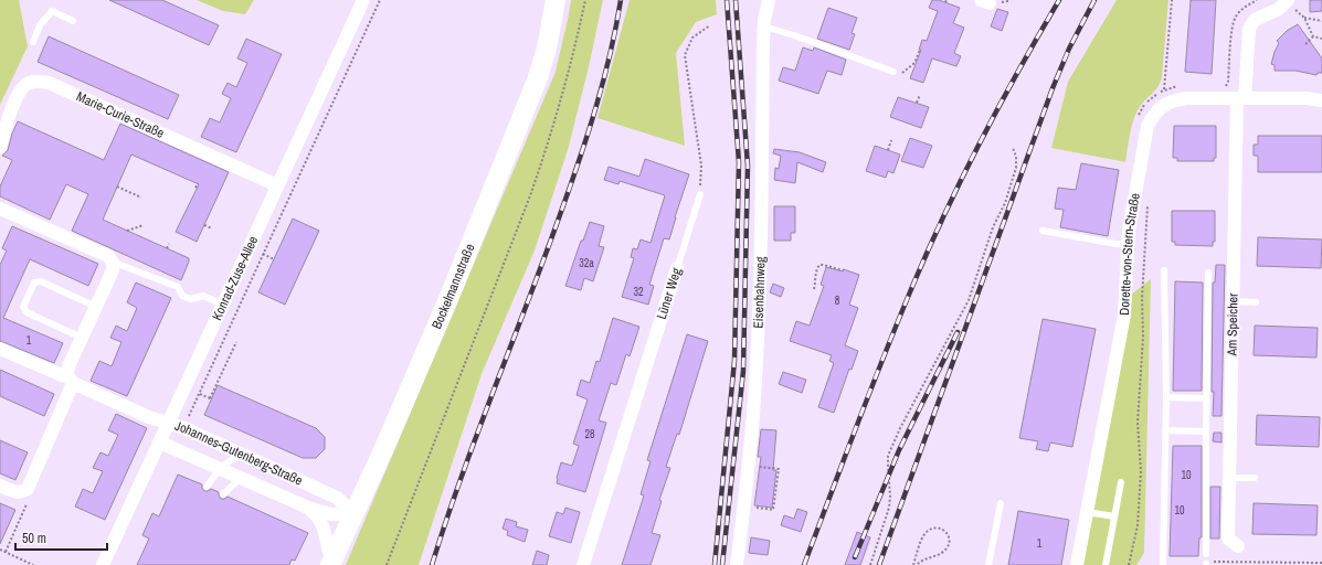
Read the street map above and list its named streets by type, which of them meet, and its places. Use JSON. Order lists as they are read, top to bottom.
{
  "streets": {
    "main road": ["Bockelmannstraße"],
    "street": [
      "Marie-Curie-Straße",
      "Dorette-von-Stern-Straße",
      "Konrad-Zuse-Allee",
      "Eisenbahnweg",
      "Lüner Weg",
      "Am Speicher",
      "Johannes-Gutenberg-Straße"
    ]
  },
  "crossings": [
    ["Marie-Curie-Straße", "Konrad-Zuse-Allee"],
    ["Konrad-Zuse-Allee", "Johannes-Gutenberg-Straße"],
    ["Bockelmannstraße", "Johannes-Gutenberg-Straße"]
  ],
  "house_numbers": [
    "32a",
    "32",
    "8",
    "1",
    "28",
    "10",
    "10",
    "1"
  ],
  "scale_bar": "50 m"
}
